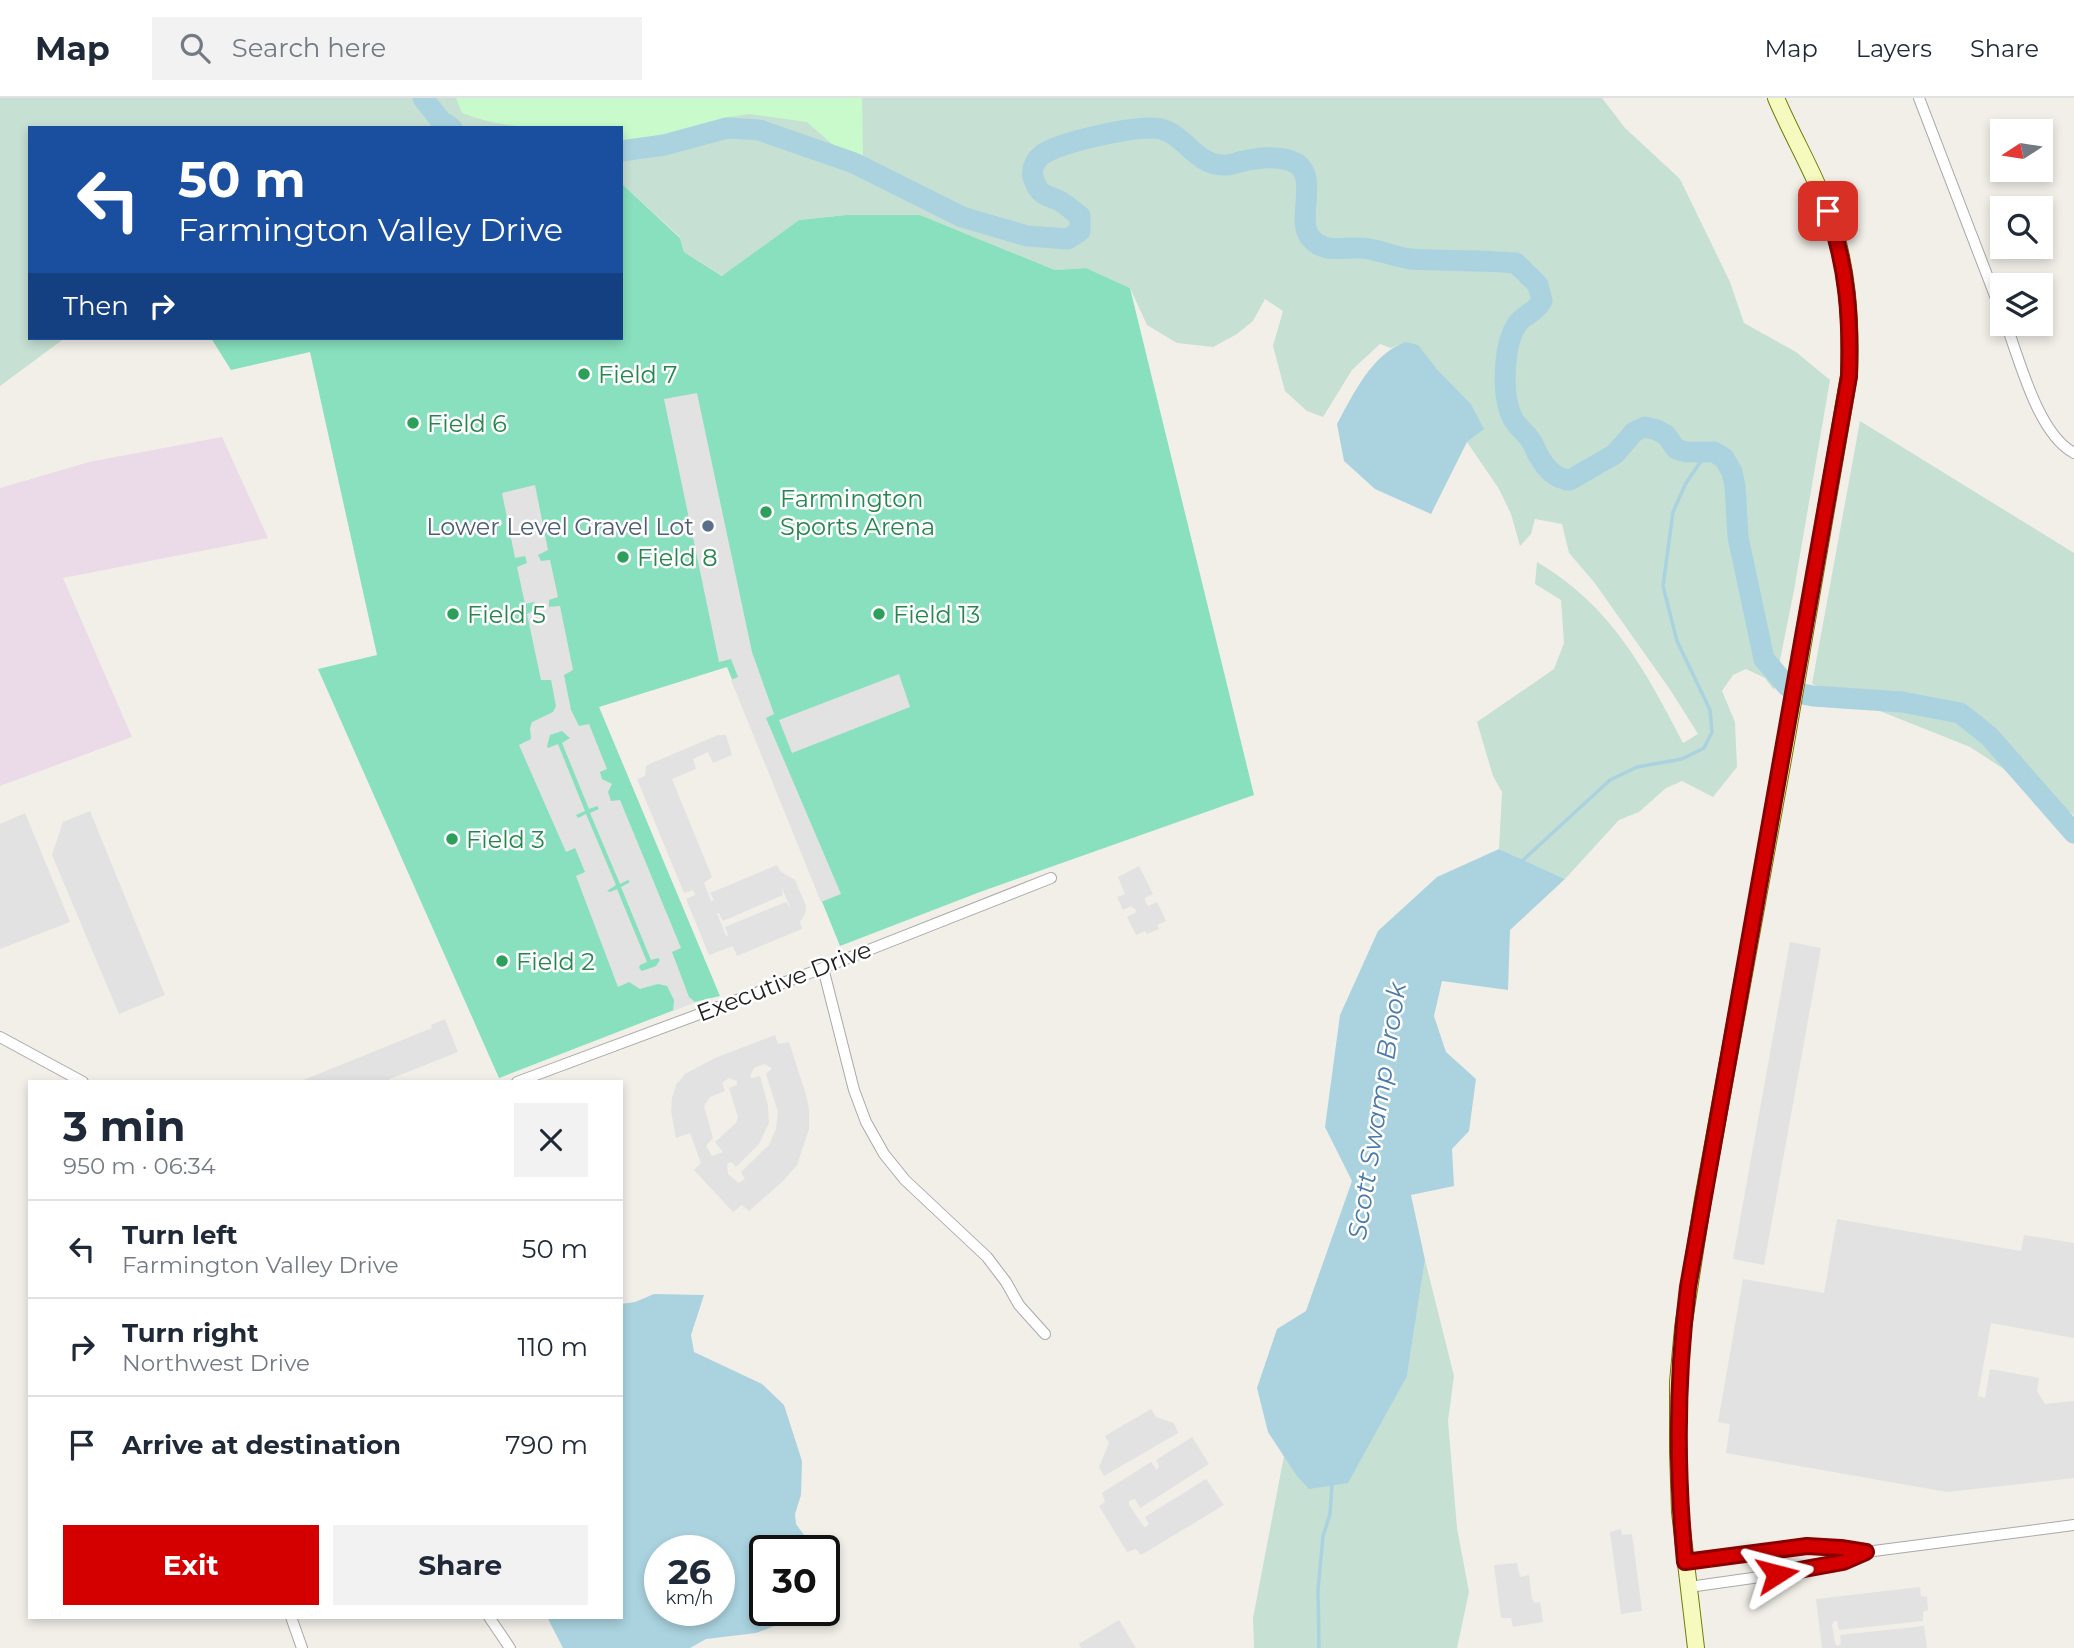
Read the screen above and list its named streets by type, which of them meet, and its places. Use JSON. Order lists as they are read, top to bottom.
{
  "streets": {
    "street": ["Executive Drive"]
  },
  "water": ["Scott Swamp Brook"],
  "places": [
    "Field 7",
    "Field 6",
    "Farmington Sports Arena",
    "Lower Level Gravel Lot",
    "Field 8",
    "Field 5",
    "Field 13",
    "Field 3",
    "Field 2"
  ],
  "north": "left",
  "page": {
    "header": "Map",
    "search": "Search here",
    "nav": ["Map", "Layers", "Share"],
    "turn": ["50 m", "Farmington Valley Drive"],
    "then": "Then",
    "heading": ["3 min", "950 m · 06:34"],
    "list": [
      {
        "name": "Turn left",
        "note": "Farmington Valley Drive",
        "value": "50 m"
      },
      {
        "name": "Turn right",
        "note": "Northwest Drive",
        "value": "110 m"
      },
      {
        "name": "Arrive at destination",
        "value": "790 m"
      }
    ],
    "buttons": ["Exit", "Share"],
    "speed": "26 km/h",
    "limit": "30"
  }
}
